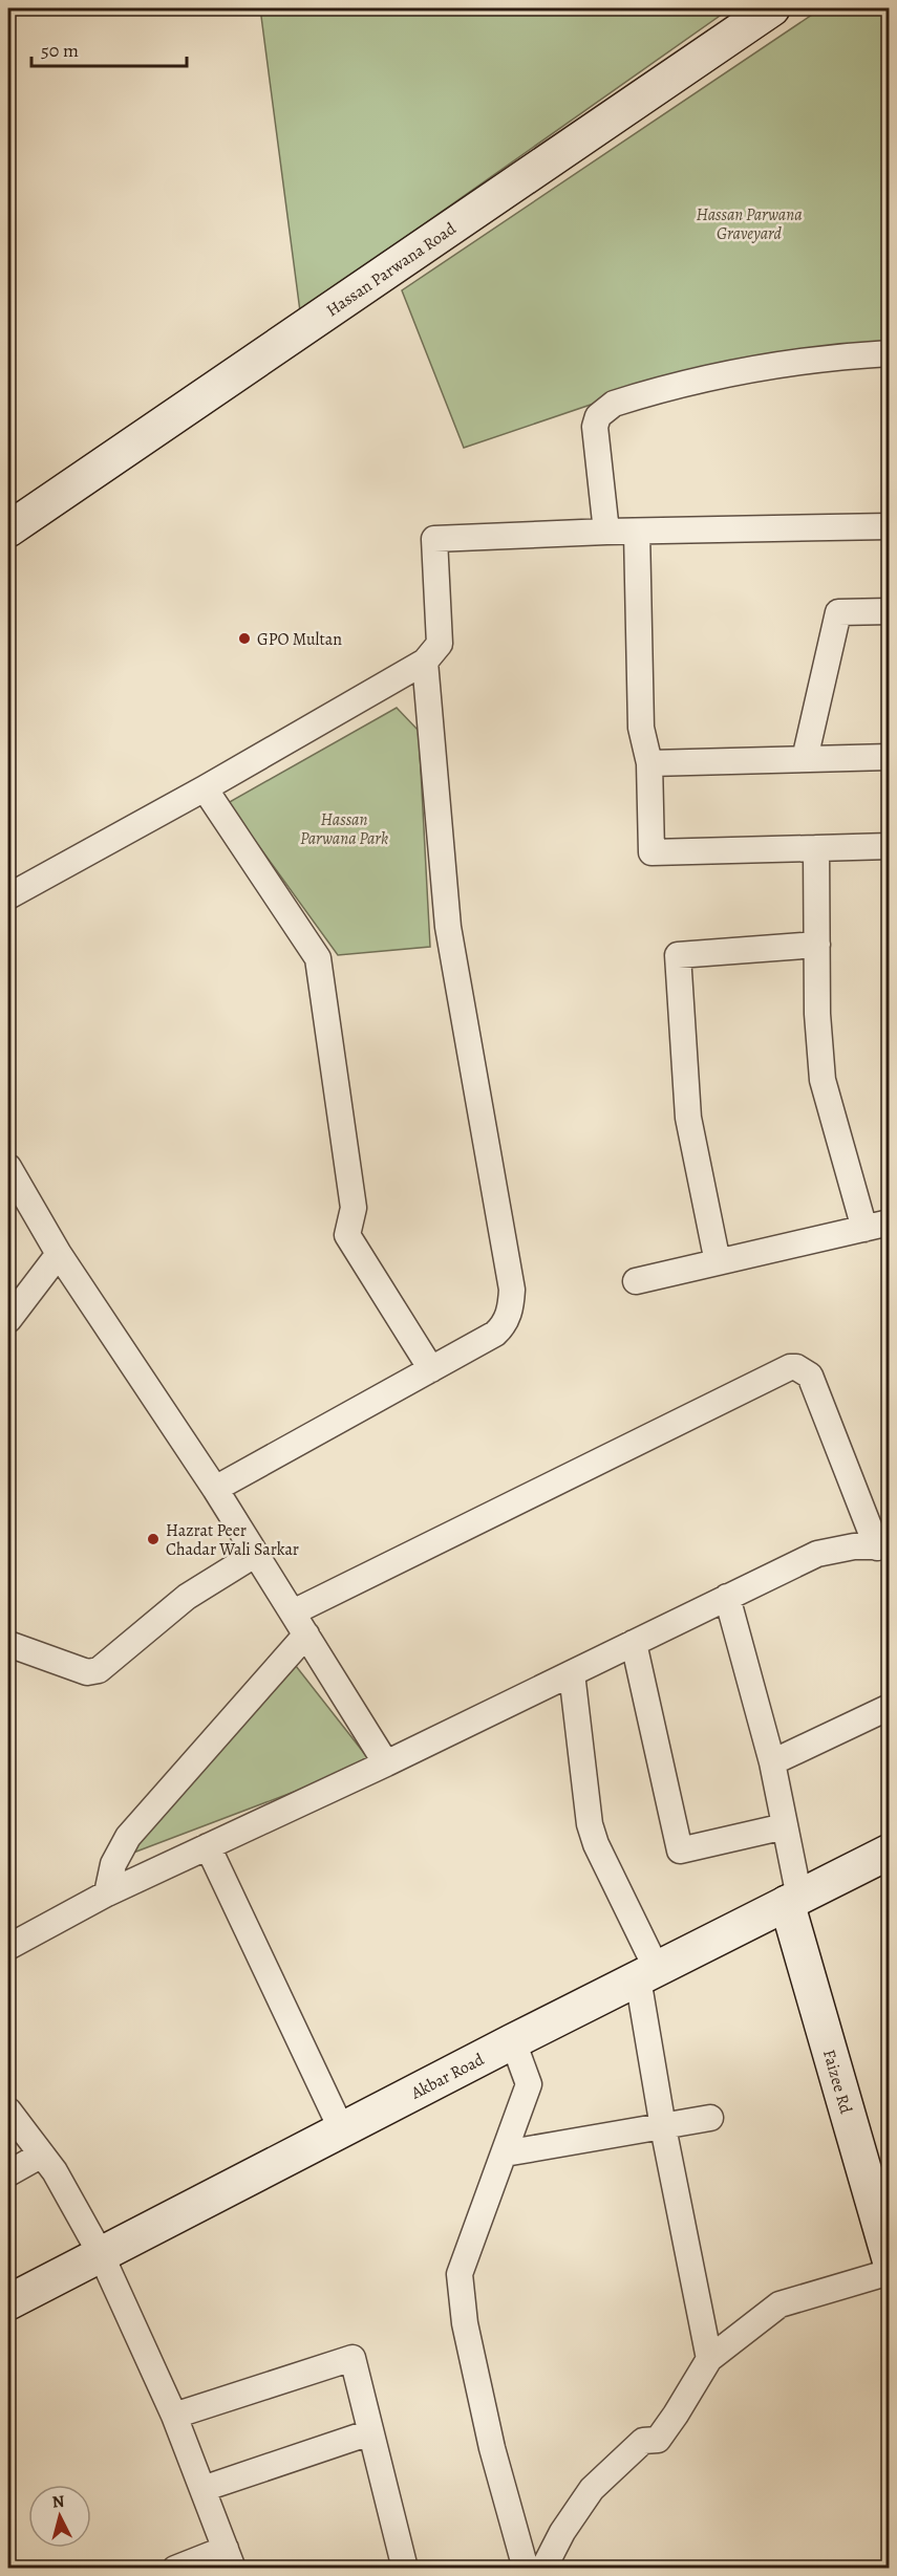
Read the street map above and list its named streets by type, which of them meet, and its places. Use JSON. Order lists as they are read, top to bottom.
{
  "streets": {
    "main road": ["Hassan Parwana Road", "Akbar Road", "Faizee Rd"]
  },
  "crossings": [
    ["Akbar Road", "Faizee Rd"]
  ],
  "parks": ["Hassan Parwana Graveyard", "Hassan Parwana Park"],
  "places": ["GPO Multan", "Hazrat Peer Chadar Wali Sarkar"],
  "scale_bar": "50 m",
  "north": "top"
}
